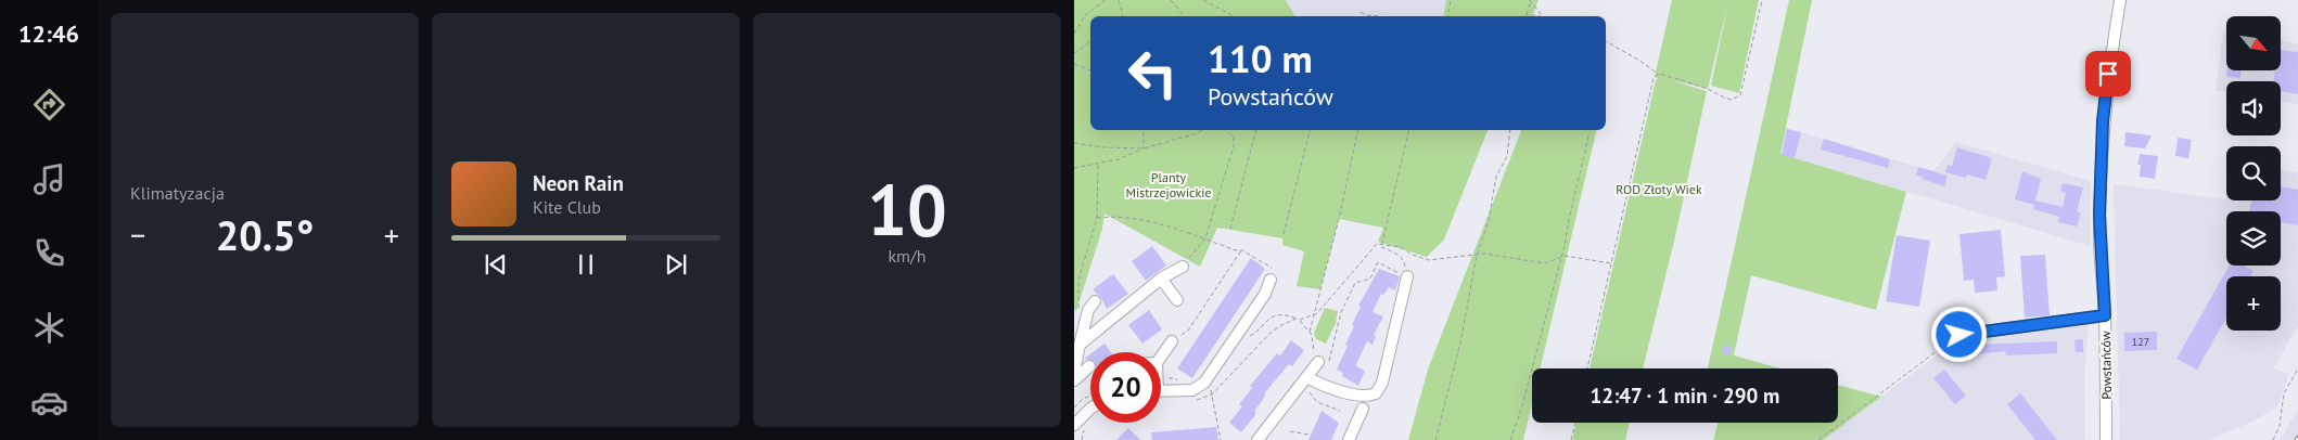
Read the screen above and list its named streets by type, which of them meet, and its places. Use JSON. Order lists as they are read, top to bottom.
{
  "streets": {
    "street": ["Powstańców"]
  },
  "parks": ["Planty Mistrzejowickie", "ROD Złoty Wiek"],
  "house_numbers": ["127"],
  "north": "bottom right",
  "page": {
    "tabs": "12:46",
    "tile": [
      "Klimatyzacja",
      ["10", "km/h"]
    ],
    "map_buttons": "+",
    "turn": ["110 m", "Powstańców"],
    "song": ["Neon Rain", "Kite Club"],
    "heat": ["−", "20.5°", "+"],
    "limit": "20",
    "trip": "12:47 · 1 min · 290 m"
  }
}
